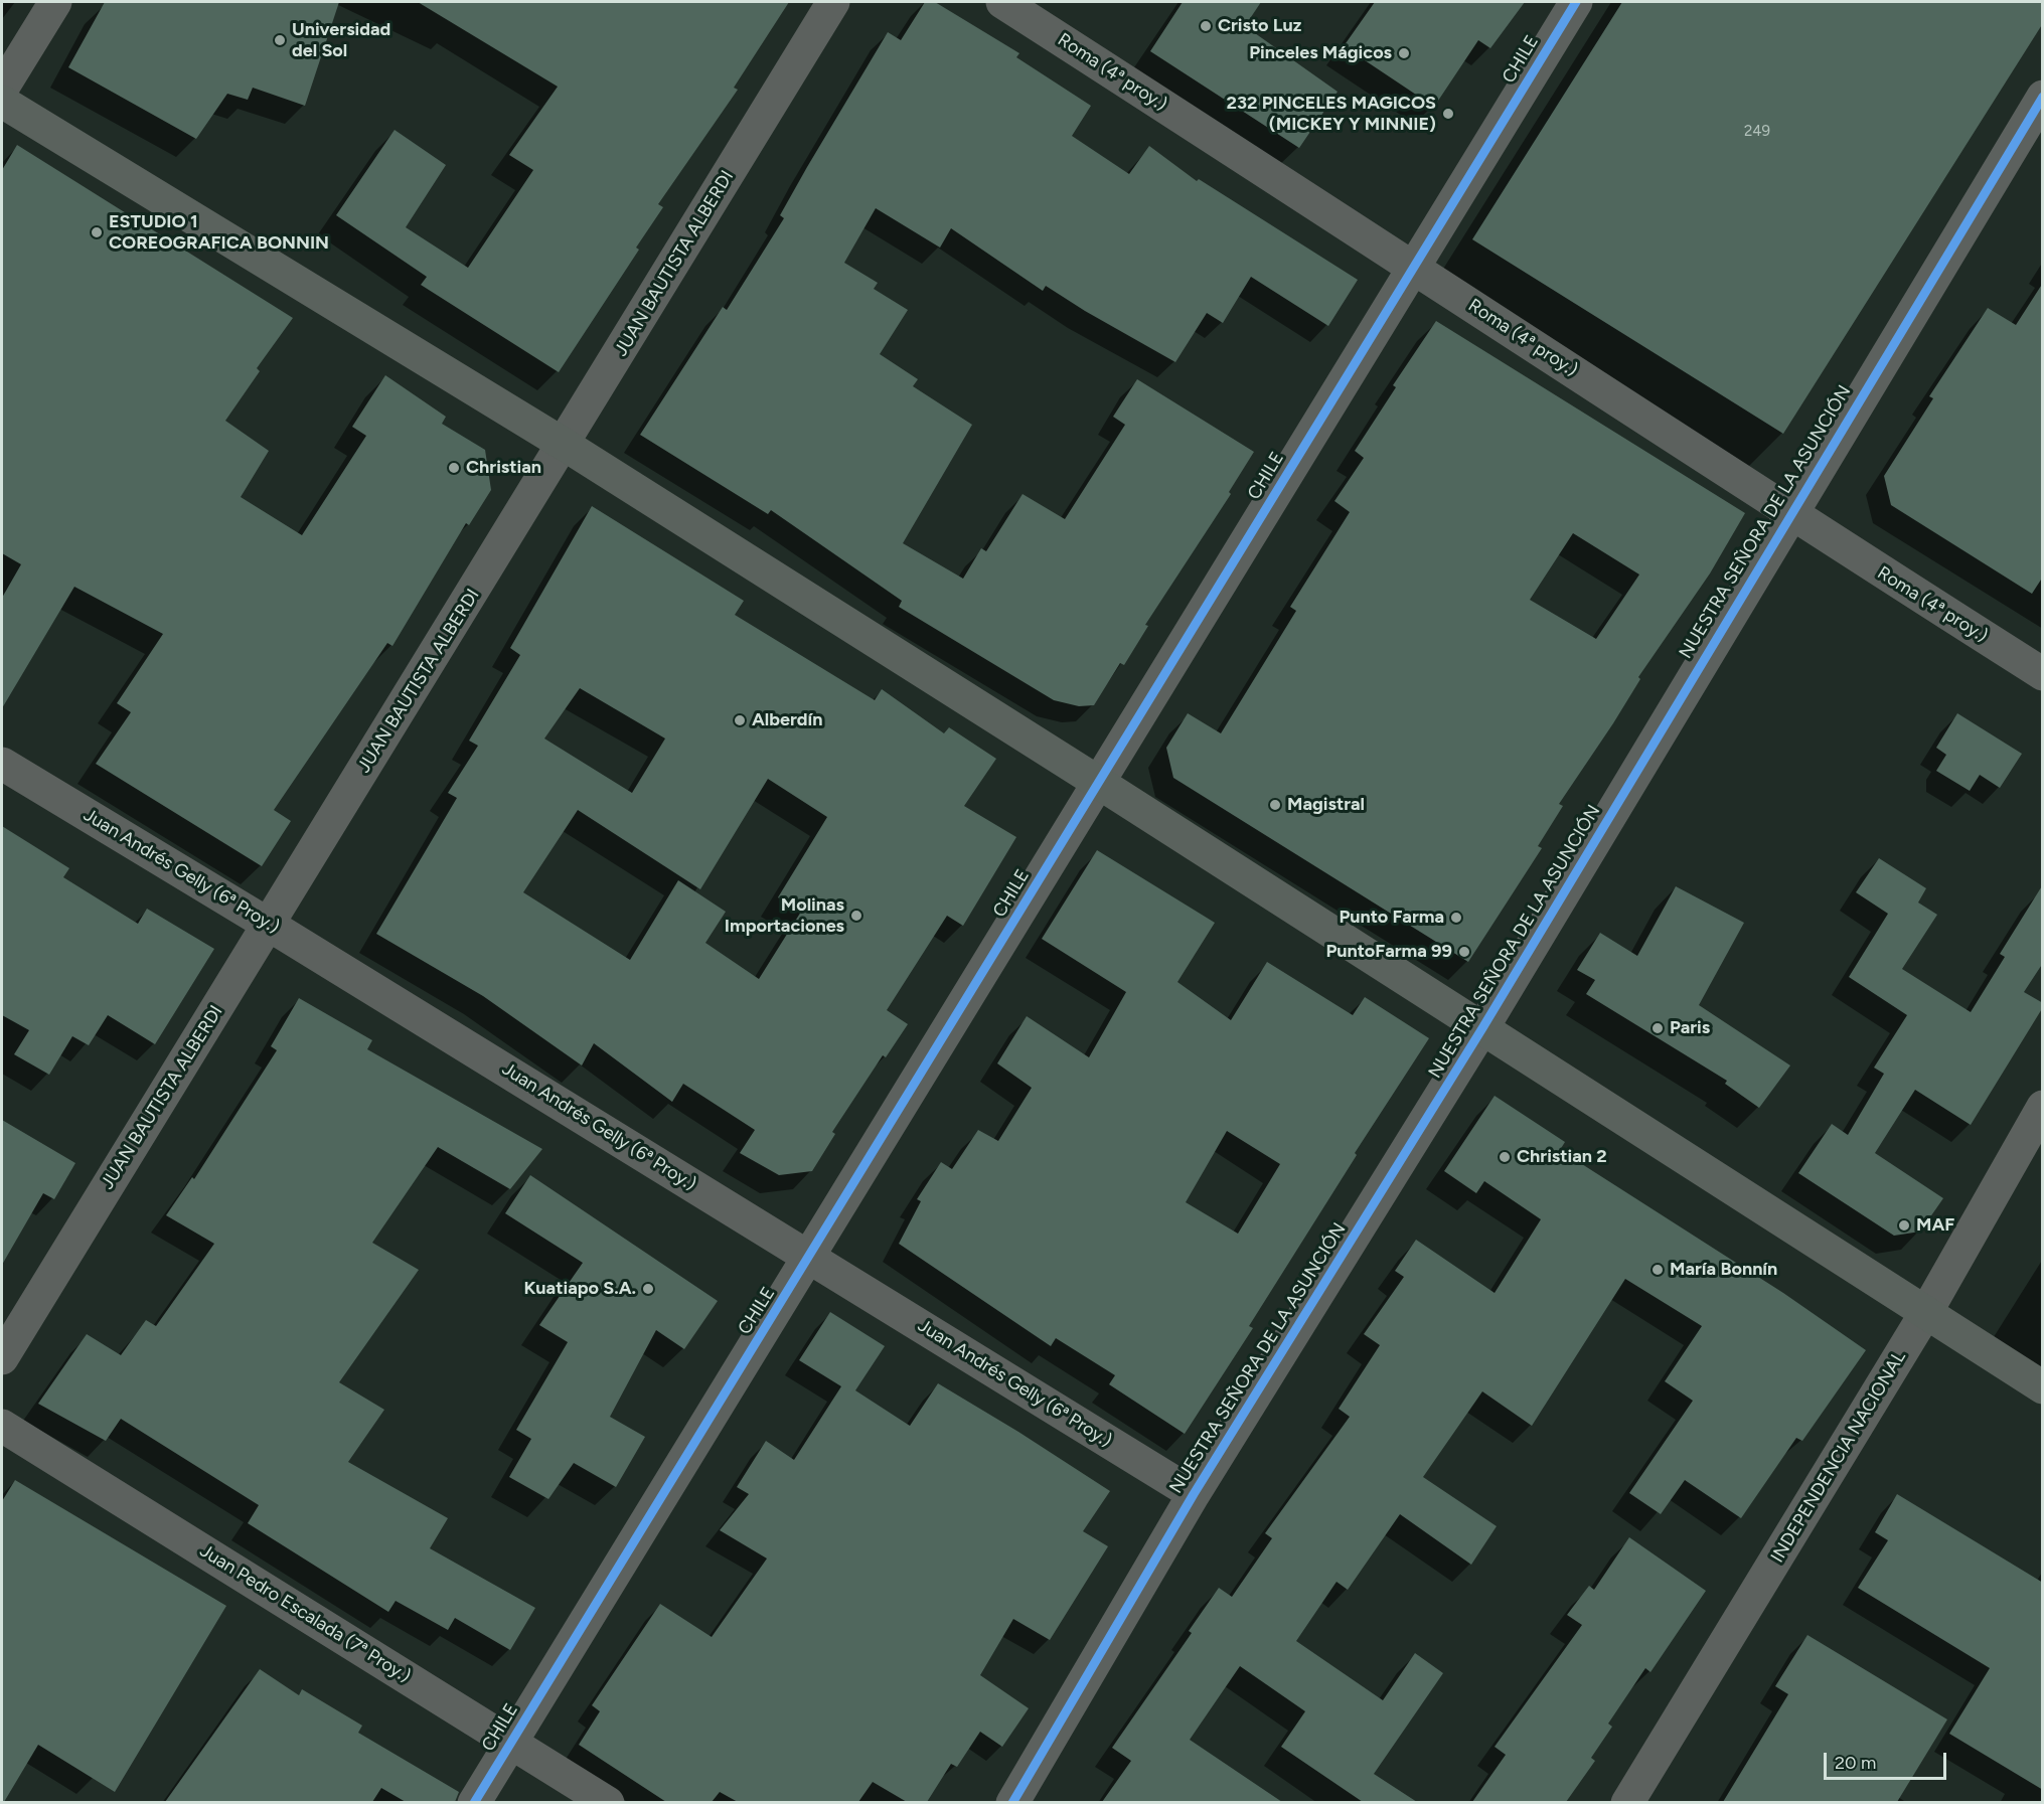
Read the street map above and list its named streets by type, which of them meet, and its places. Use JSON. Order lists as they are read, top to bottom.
{
  "streets": {
    "street": [
      "CHILE",
      "Roma (4ª proy.)",
      "JUAN BAUTISTA ALBERDI",
      "NUESTRA SEÑORA DE LA ASUNCIÓN",
      "Juan Andrés Gelly (6ª Proy.)",
      "INDEPENDENCIA NACIONAL",
      "Juan Pedro Escalada (7ª Proy.)"
    ]
  },
  "crossings": [
    ["CHILE", "Roma (4ª proy.)"],
    ["CHILE", "Juan Andrés Gelly (6ª Proy.)"],
    ["CHILE", "Juan Pedro Escalada (7ª Proy.)"],
    ["Roma (4ª proy.)", "NUESTRA SEÑORA DE LA ASUNCIÓN"],
    ["JUAN BAUTISTA ALBERDI", "Juan Andrés Gelly (6ª Proy.)"],
    ["NUESTRA SEÑORA DE LA ASUNCIÓN", "Juan Andrés Gelly (6ª Proy.)"]
  ],
  "places": [
    "Cristo Luz",
    "Universidad del Sol",
    "Pinceles Mágicos",
    "232 PINCELES MAGICOS (MICKEY Y MINNIE)",
    "ESTUDIO 1 COREOGRAFICA BONNIN",
    "Christian",
    "Alberdín",
    "Magistral",
    "Molinas Importaciones",
    "Punto Farma",
    "PuntoFarma 99",
    "Paris",
    "Christian 2",
    "MAF",
    "María Bonnín",
    "Kuatiapo S.A."
  ],
  "house_numbers": ["249"],
  "scale_bar": "20 m"
}
